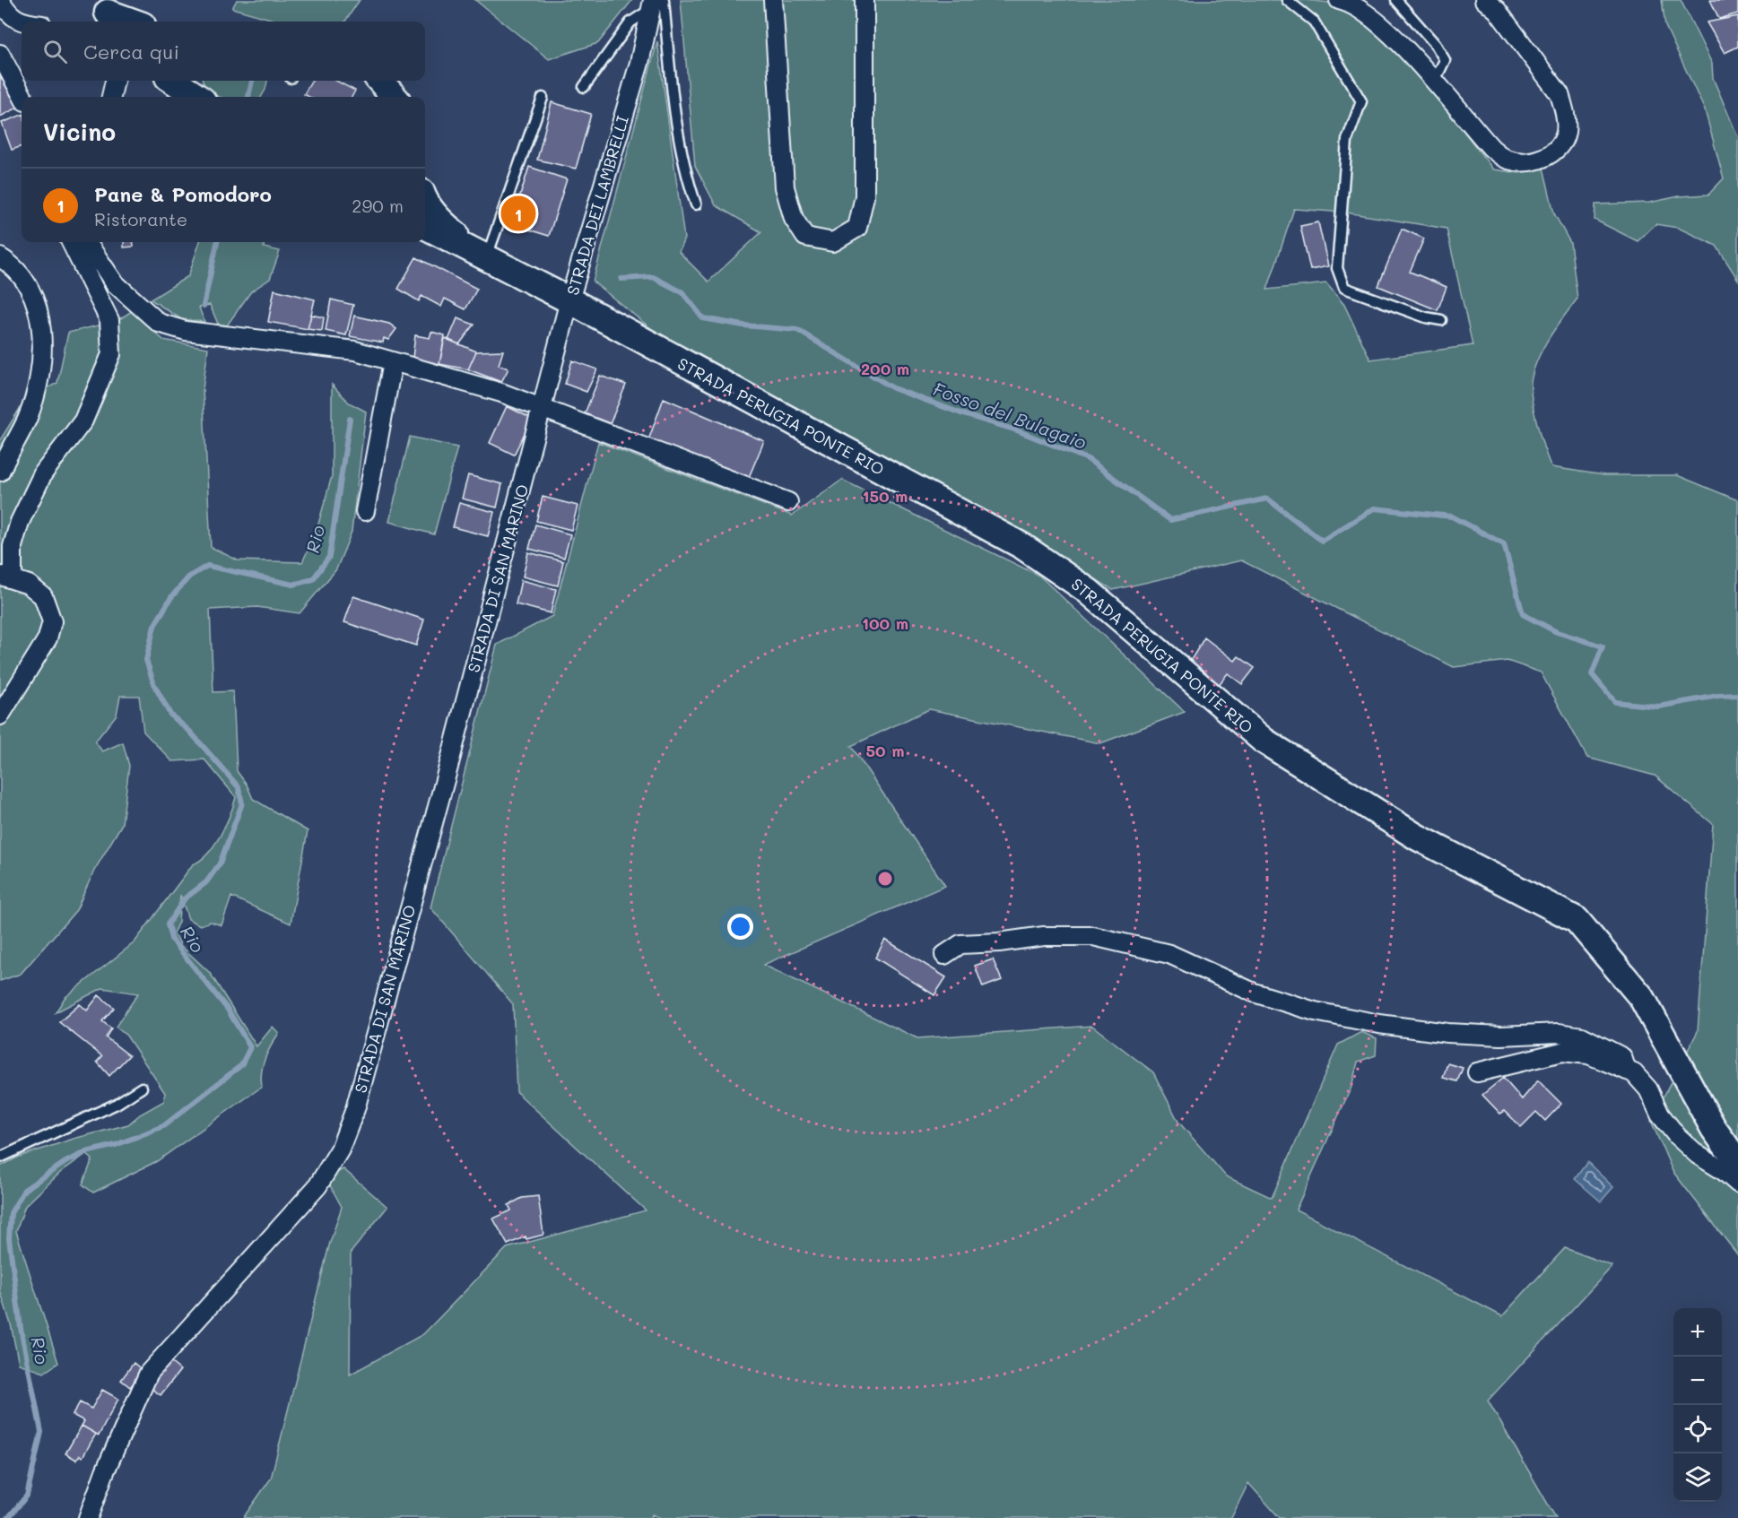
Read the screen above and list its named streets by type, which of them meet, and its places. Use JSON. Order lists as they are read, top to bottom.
{
  "streets": {
    "main road": ["STRADA PERUGIA PONTE RIO"],
    "street": ["STRADA DEI LAMBRELLI", "STRADA DI SAN MARINO"]
  },
  "crossings": [
    ["STRADA DEI LAMBRELLI", "STRADA PERUGIA PONTE RIO"],
    ["STRADA DEI LAMBRELLI", "STRADA DI SAN MARINO"]
  ],
  "water": ["Fosso del Bulagaio", "Rio"],
  "page": {
    "search": "Cerca qui",
    "heading": "Vicino",
    "list": [
      {
        "mark": "1",
        "name": "Pane & Pomodoro",
        "note": "Ristorante",
        "value": "290 m"
      }
    ],
    "pins": "1",
    "map_buttons": ["+", "−"]
  },
  "rings": [
    "200 m",
    "150 m",
    "100 m",
    "50 m"
  ]
}
